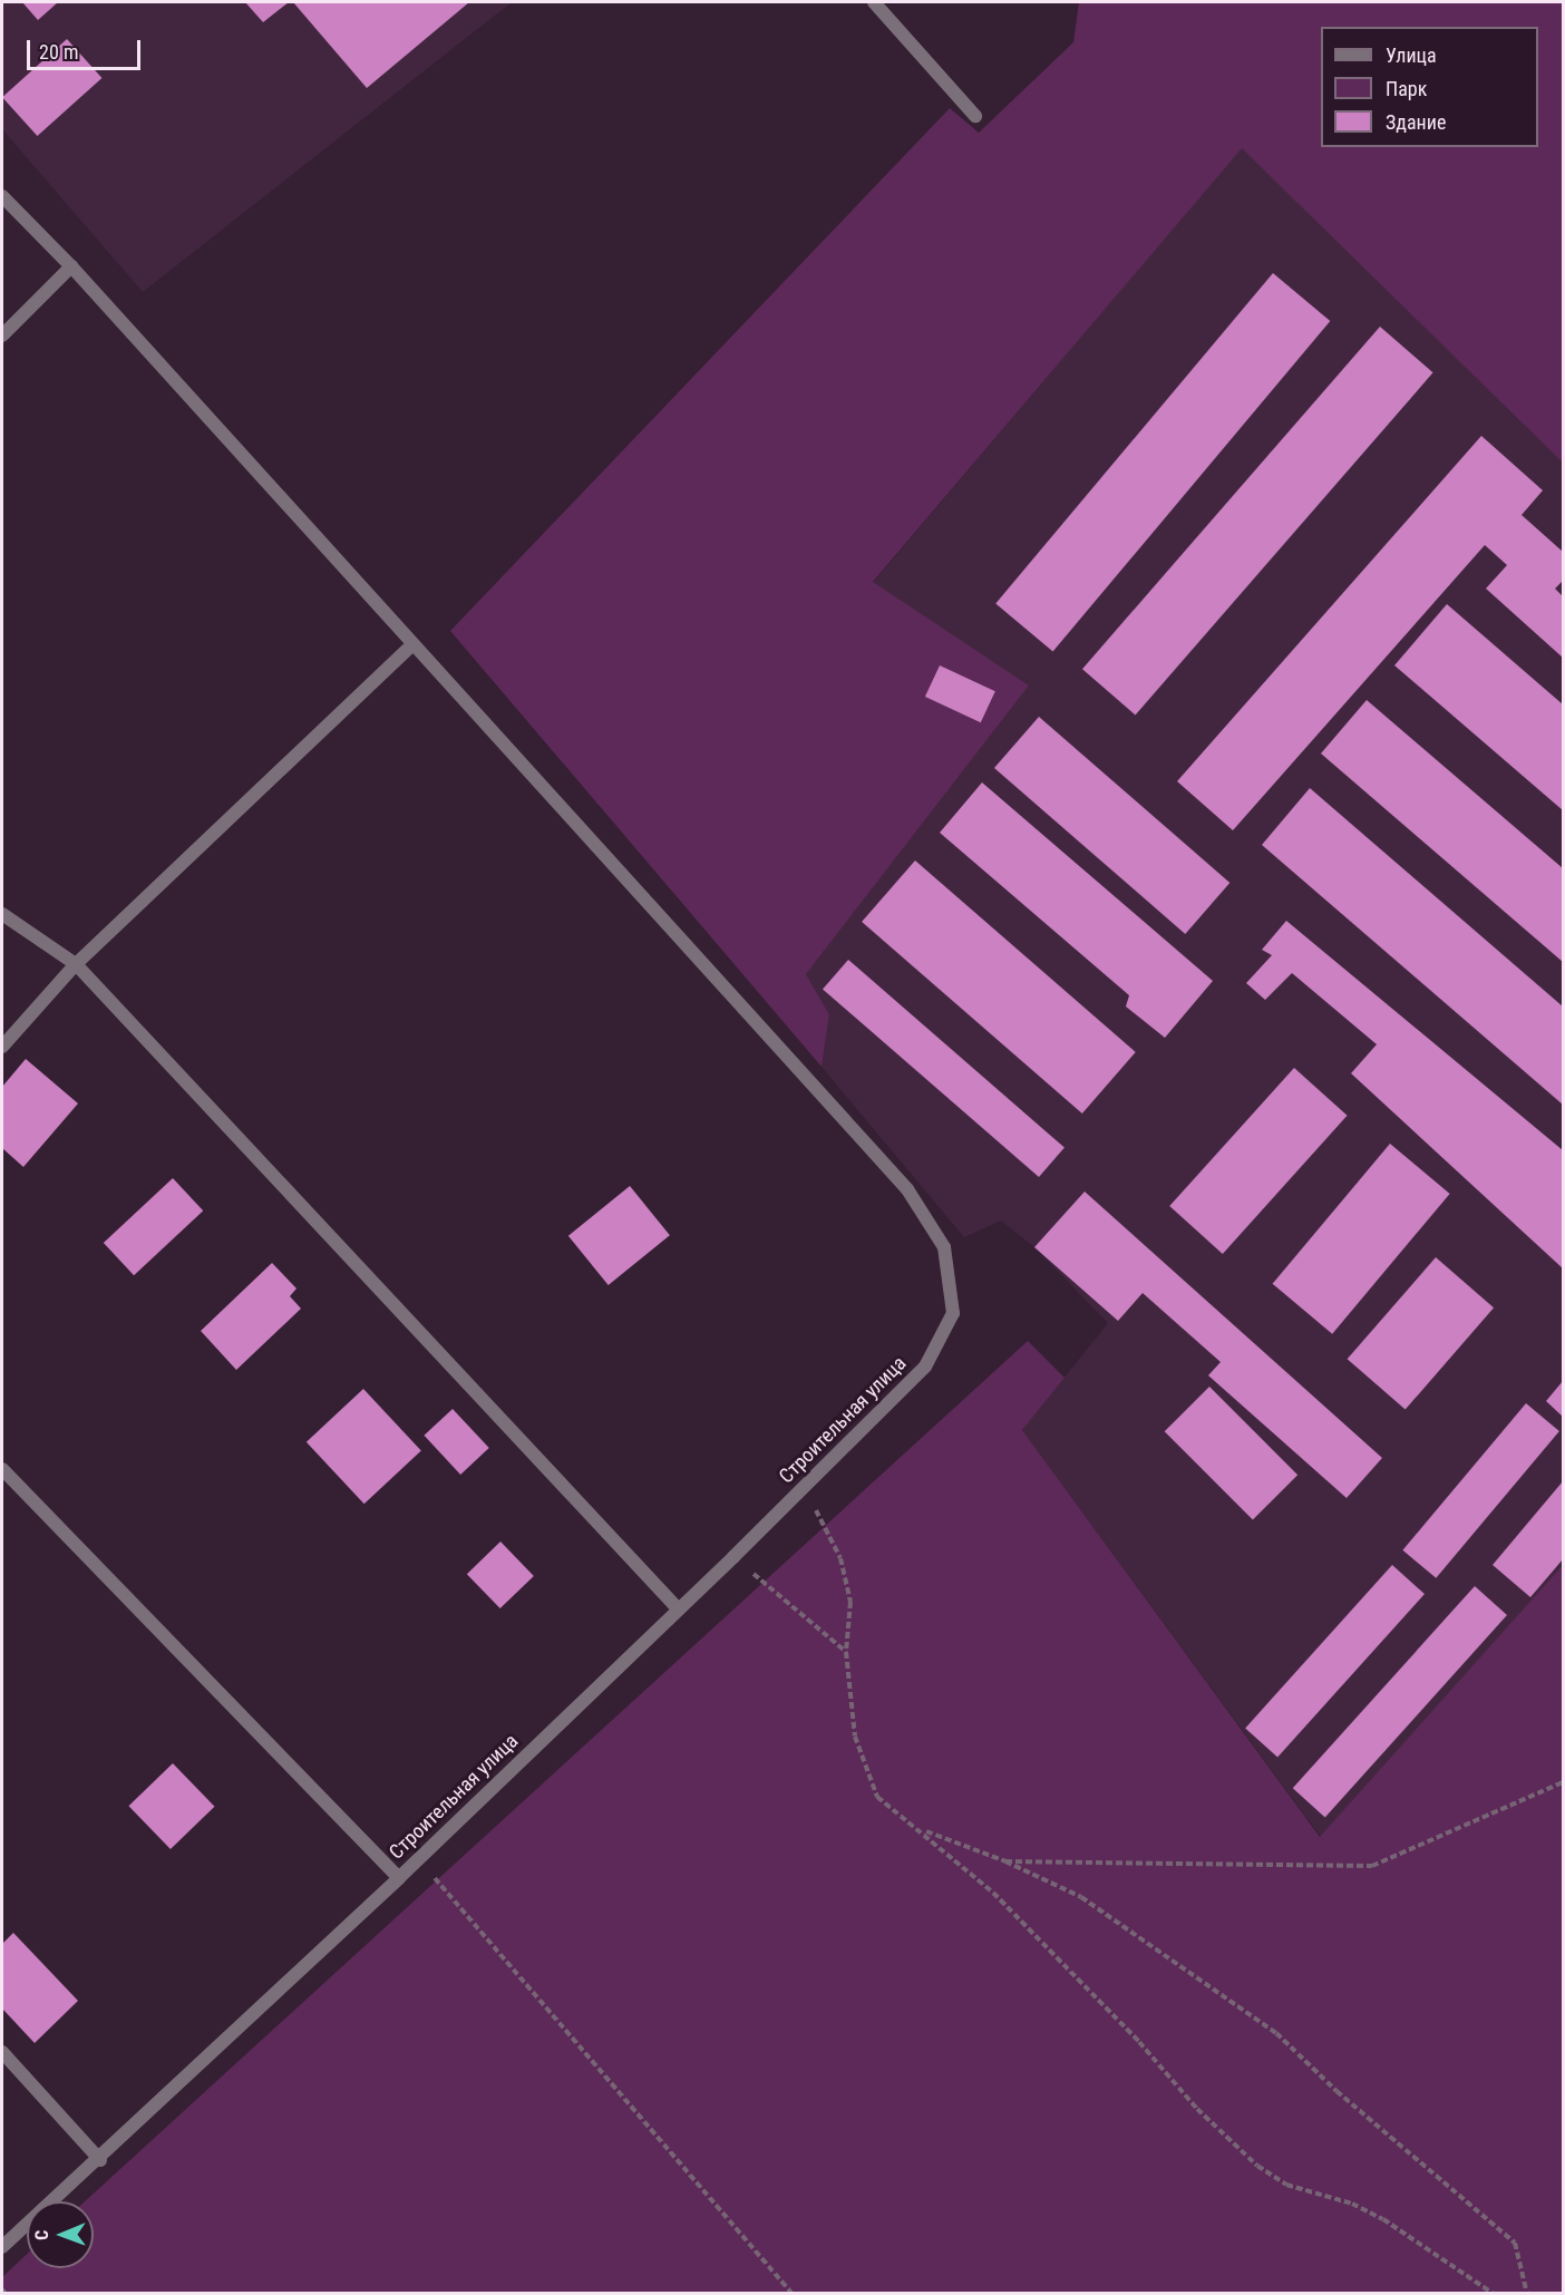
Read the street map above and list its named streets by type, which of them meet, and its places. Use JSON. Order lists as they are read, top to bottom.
{
  "streets": {
    "street": ["Строительная улица"]
  },
  "legend": ["Улица", "Парк", "Здание"],
  "scale_bar": "20 m",
  "north": "left"
}
